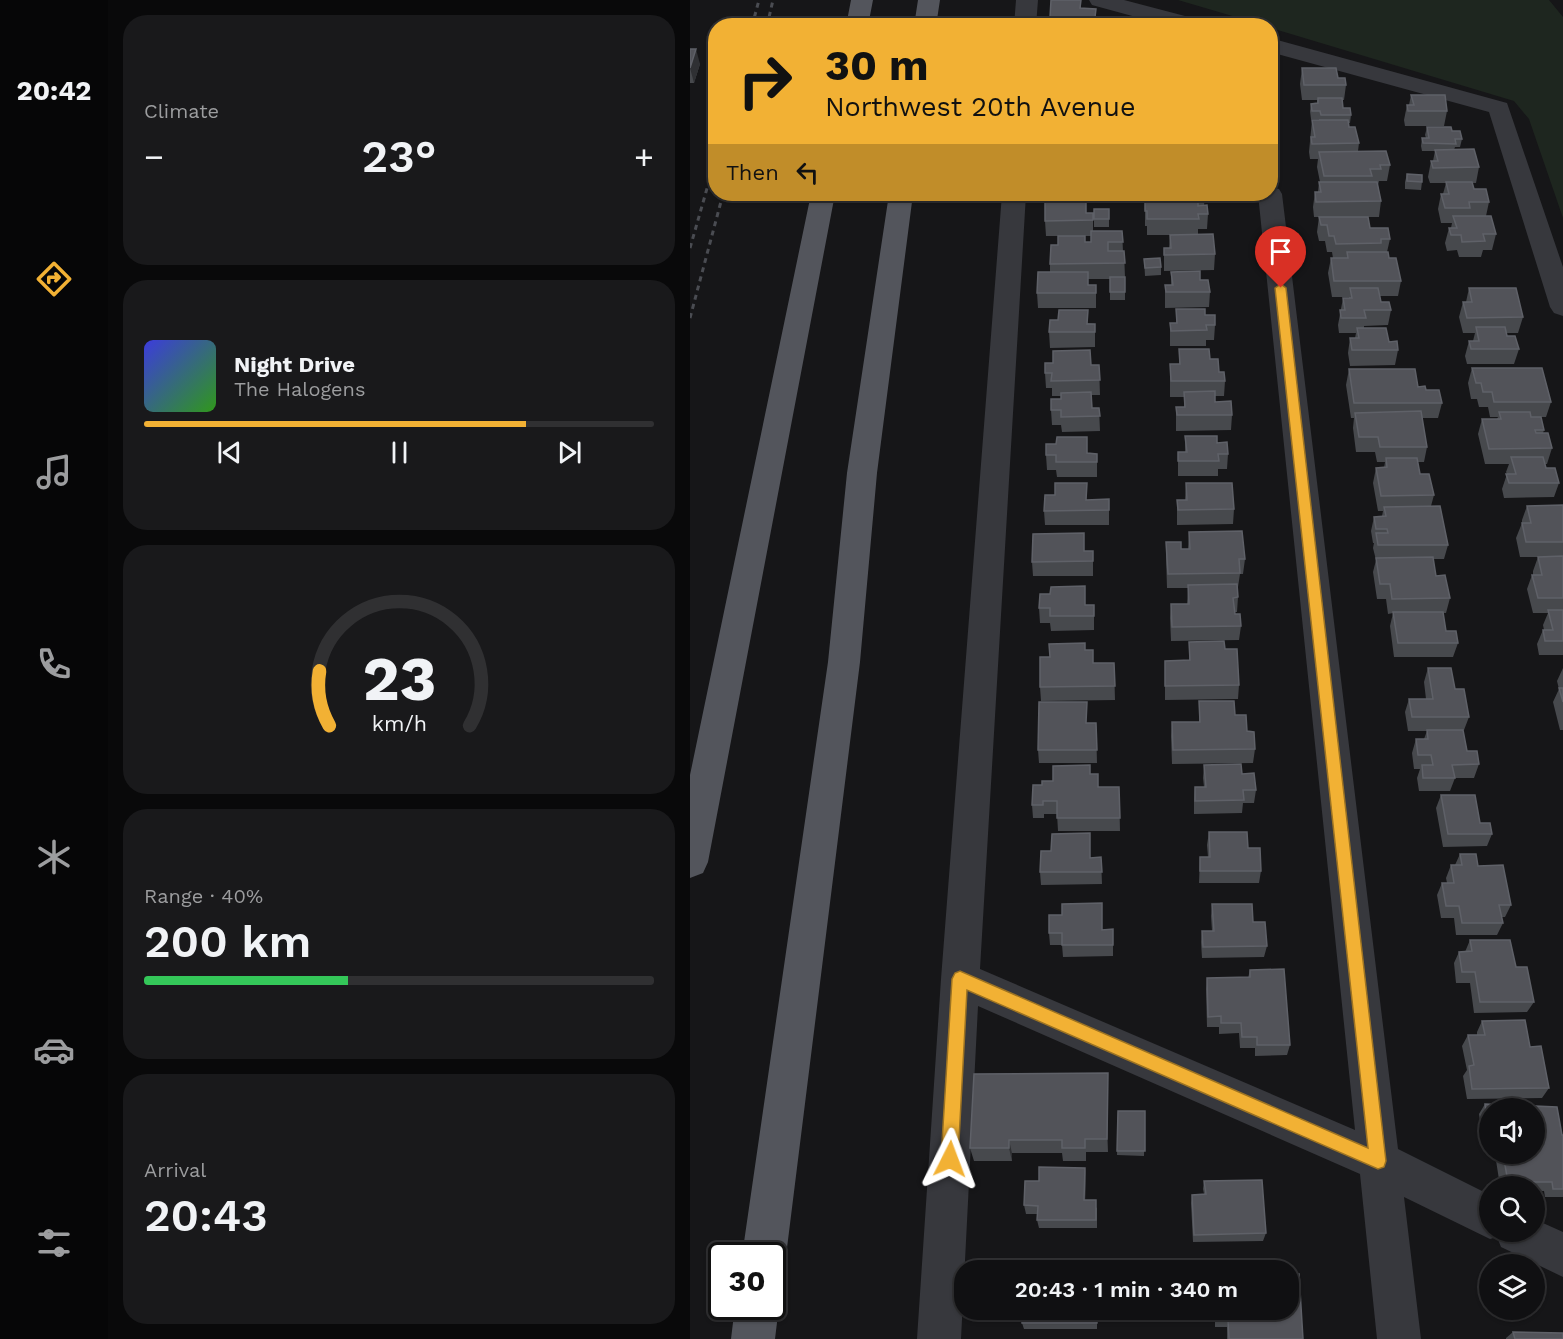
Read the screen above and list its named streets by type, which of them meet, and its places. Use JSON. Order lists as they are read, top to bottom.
{
  "page": {
    "tabs": "20:42",
    "tile": [
      "Climate",
      ["Range · 40%", "200 km"],
      ["Arrival", "20:43"]
    ],
    "turn": ["30 m", "Northwest 20th Avenue"],
    "heat": ["−", "23°", "+"],
    "then": "Then",
    "song": ["Night Drive", "The Halogens"],
    "limit": "30",
    "trip": "20:43 · 1 min · 340 m",
    "gauge": ["23", "km/h"]
  }
}
